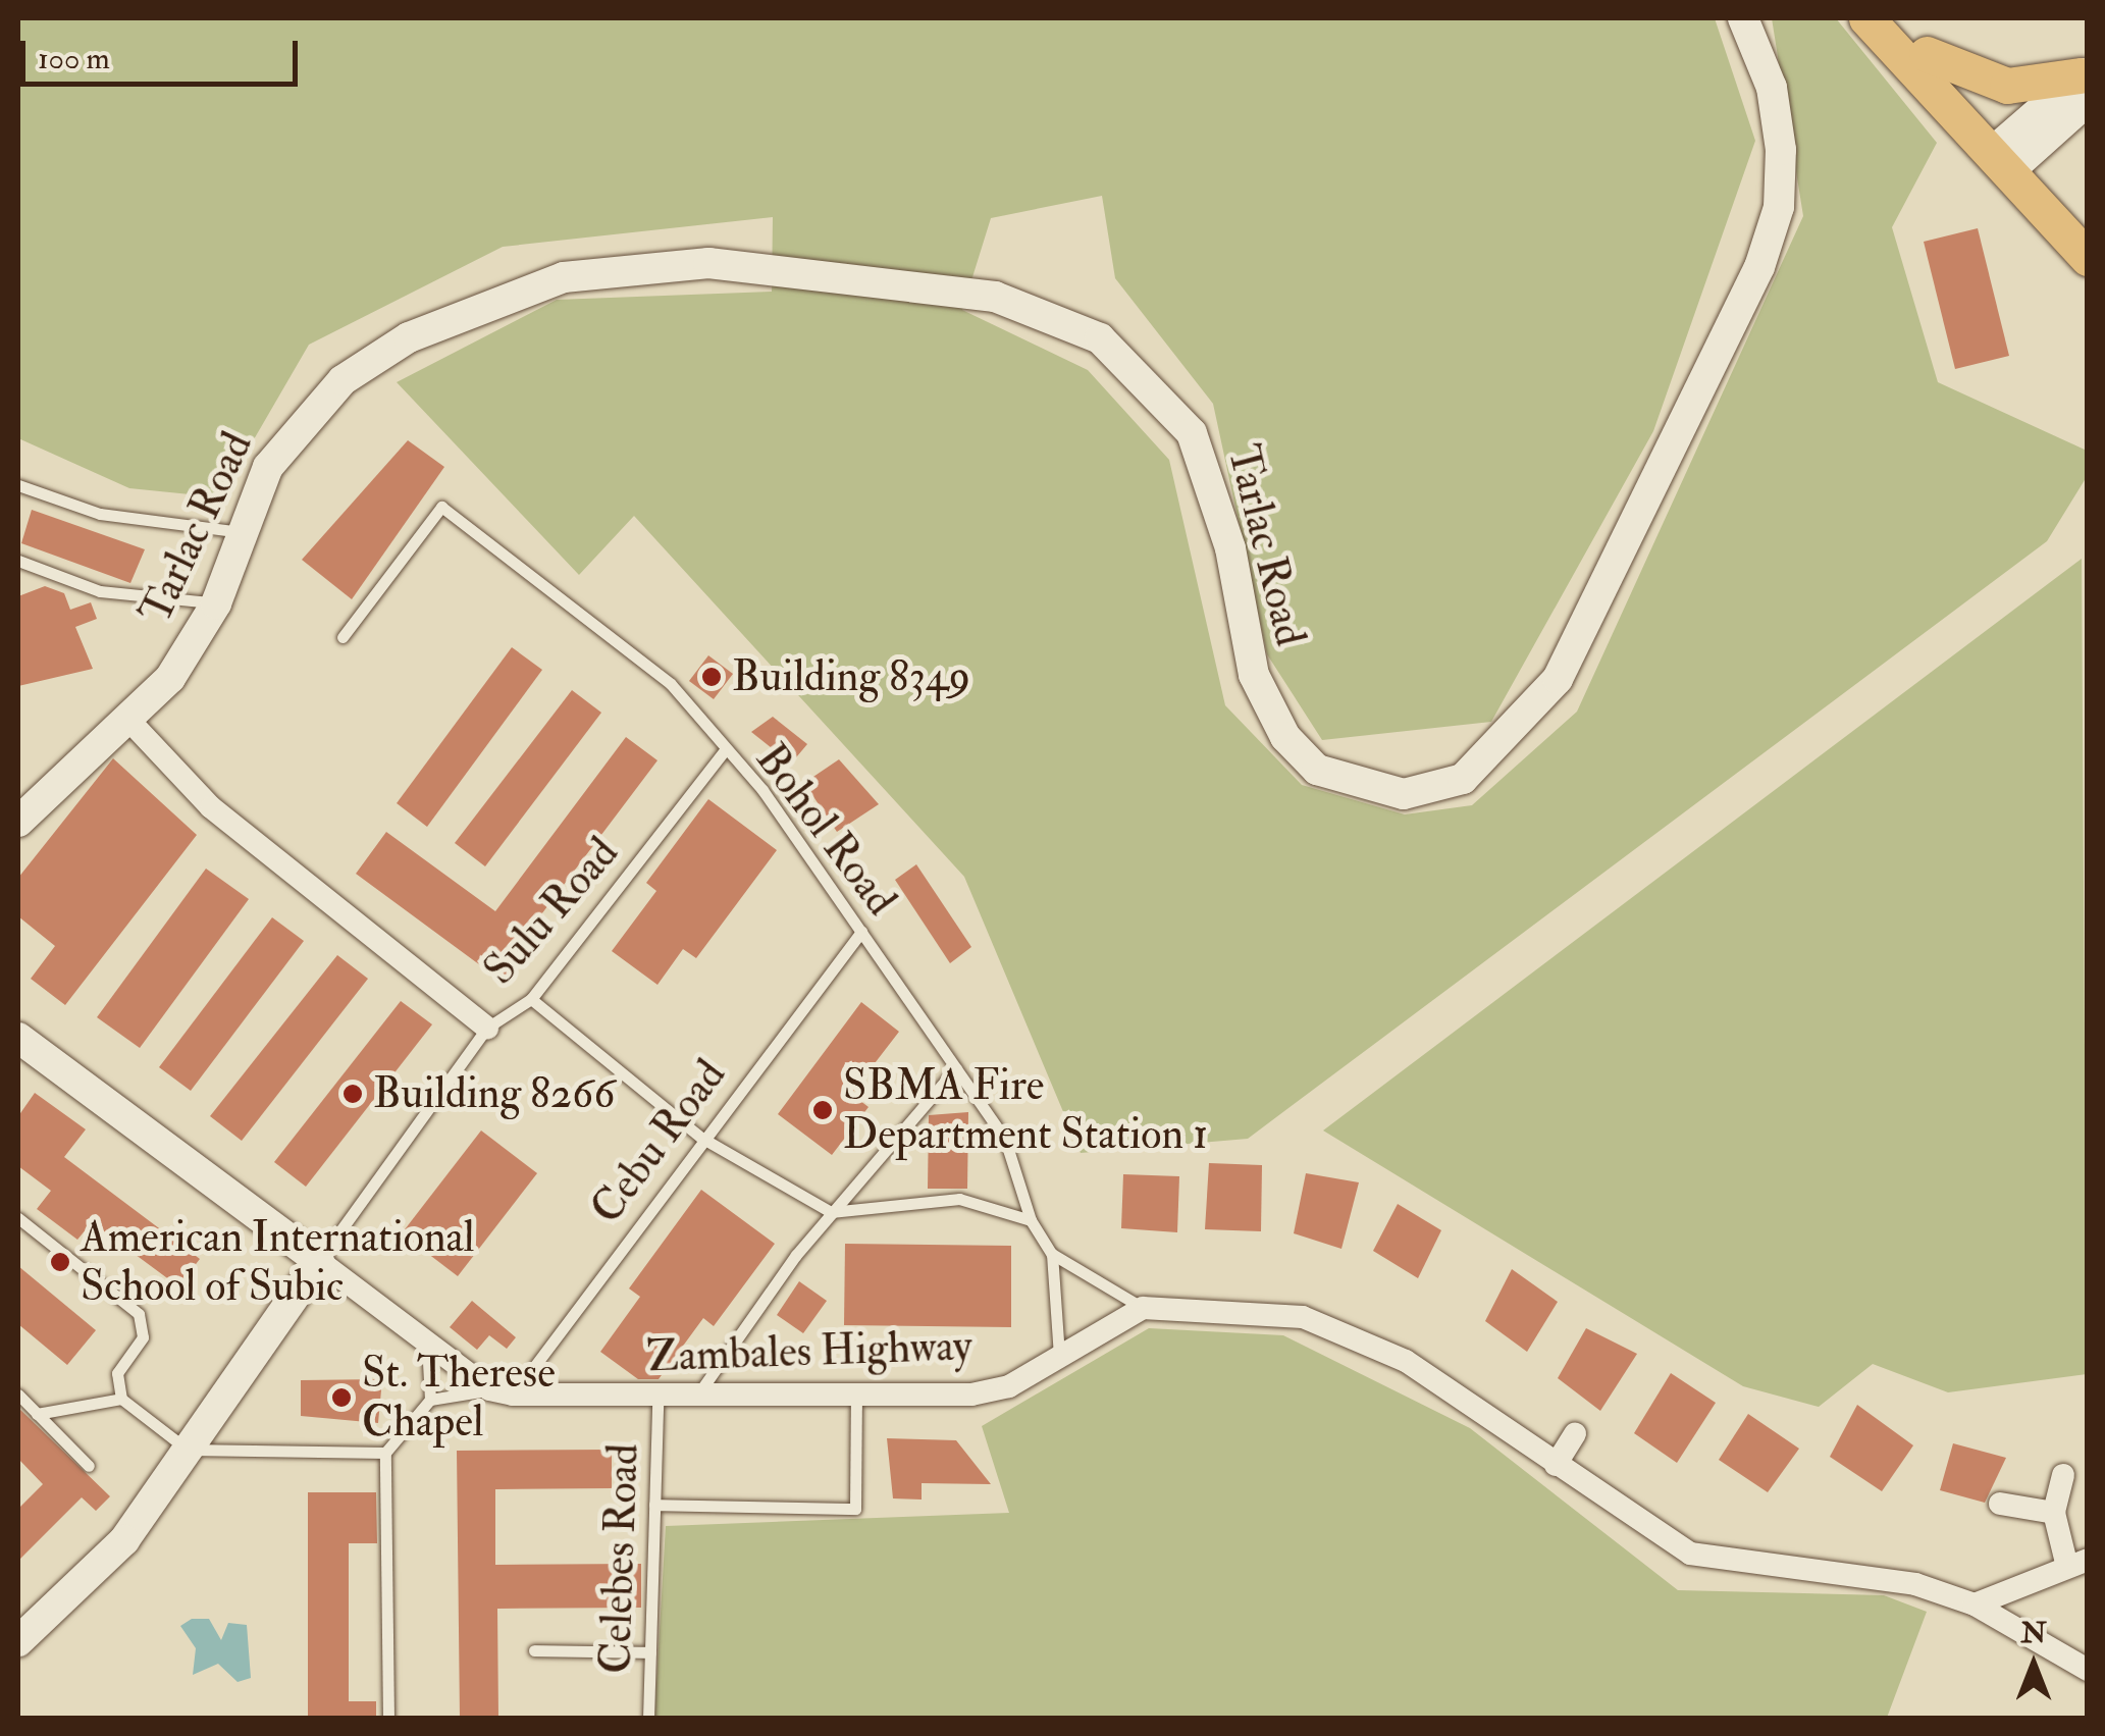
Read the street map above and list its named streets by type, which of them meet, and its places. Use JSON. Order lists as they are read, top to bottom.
{
  "streets": {
    "main road": ["Tarlac Road"],
    "street": ["Zambales Highway"],
    "lane": [
      "Bohol Road",
      "Sulu Road",
      "Cebu Road",
      "Celebes Road"
    ]
  },
  "crossings": [
    ["Bohol Road", "Sulu Road"],
    ["Bohol Road", "Cebu Road"],
    ["Bohol Road", "Zambales Highway"],
    ["Cebu Road", "Zambales Highway"],
    ["Zambales Highway", "Celebes Road"]
  ],
  "places": [
    "Building 8349",
    "Building 8266",
    "SBMA Fire Department Station 1",
    "American International School of Subic",
    "St. Therese Chapel"
  ],
  "scale_bar": "100 m",
  "north": "top"
}
